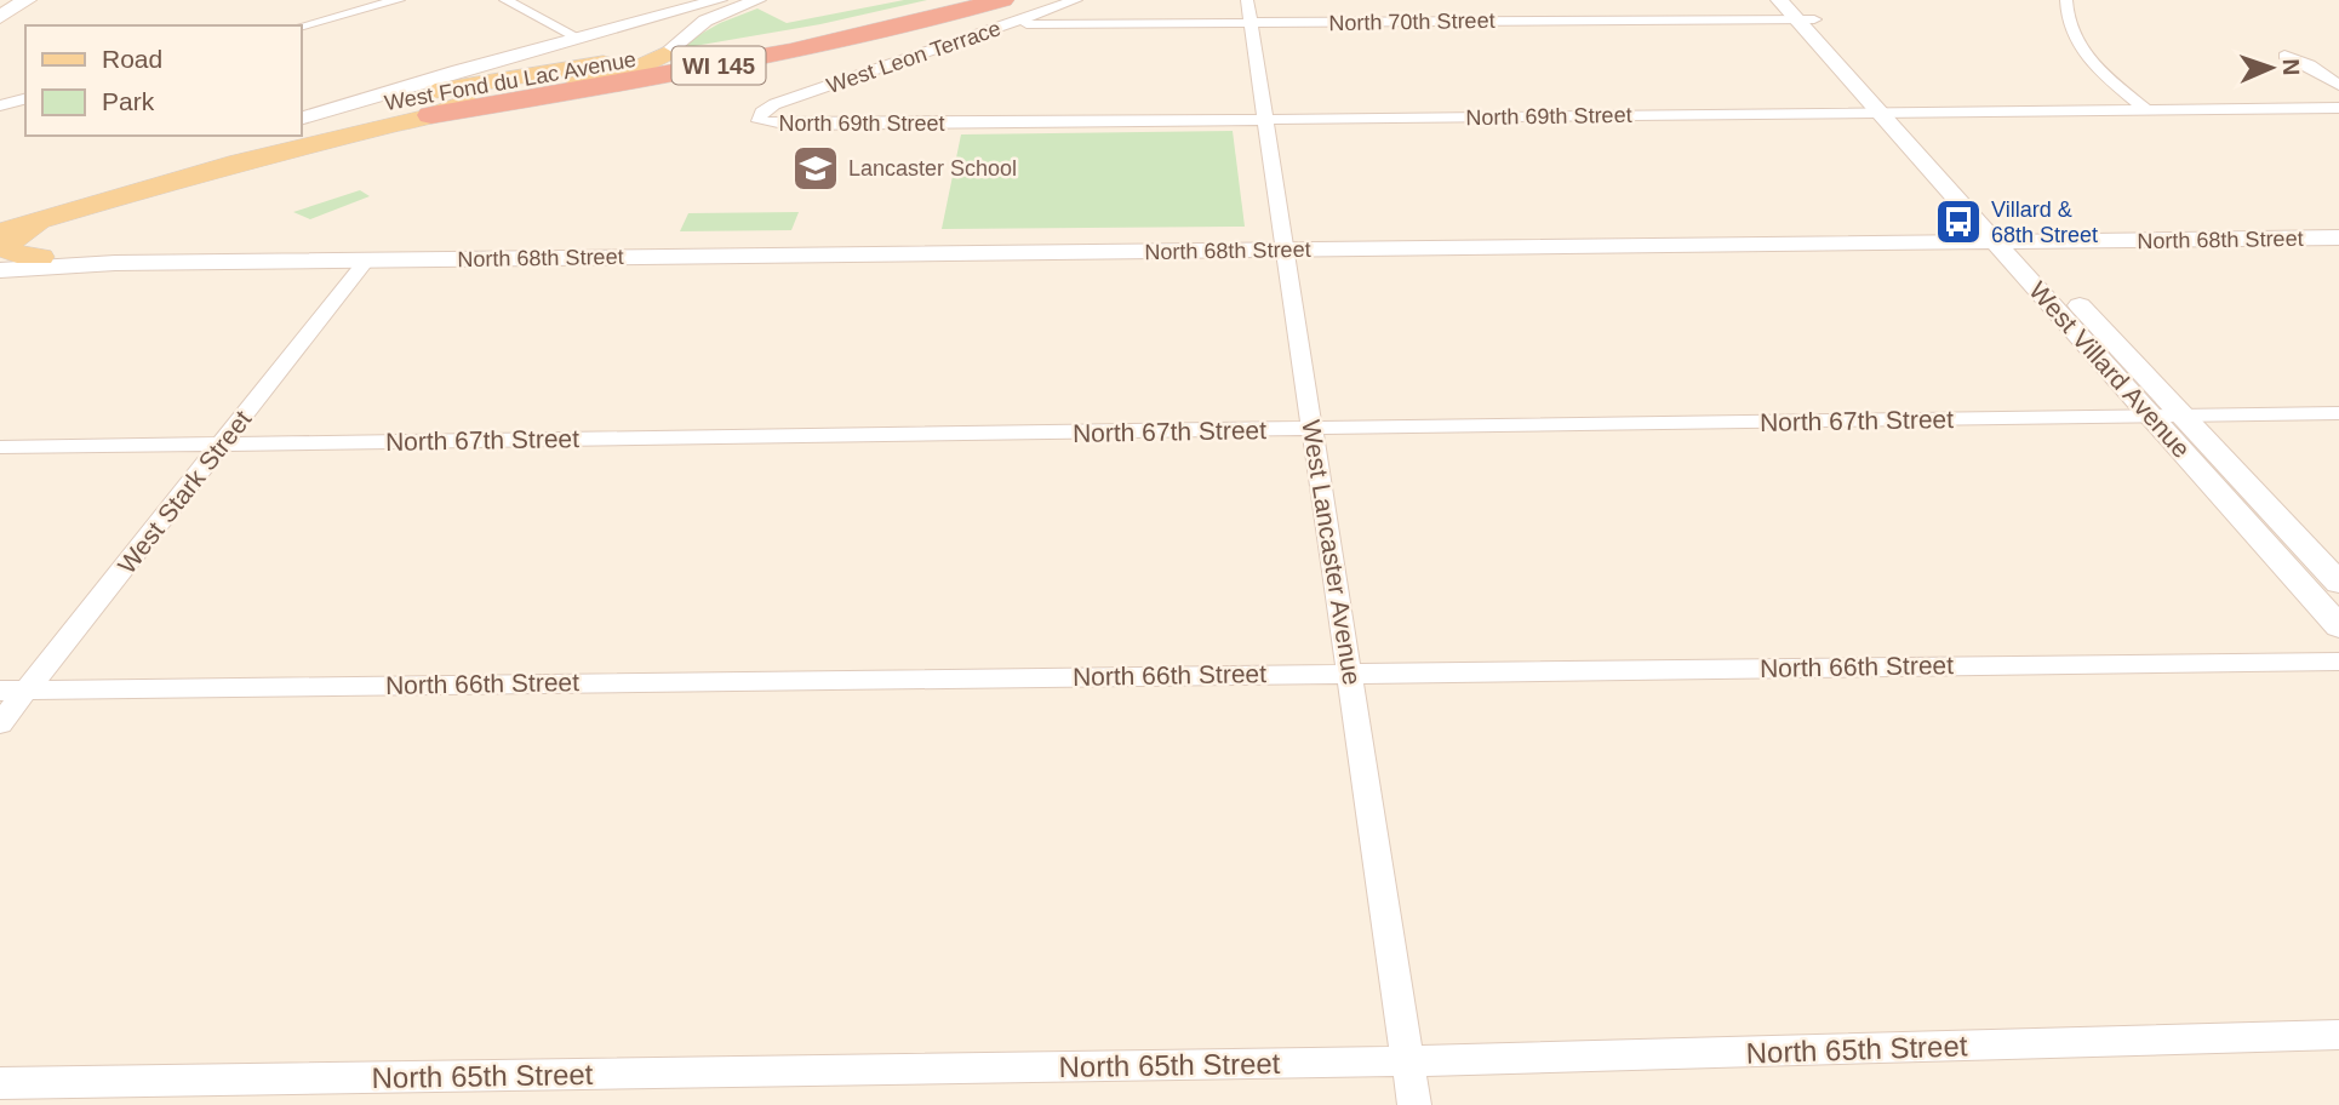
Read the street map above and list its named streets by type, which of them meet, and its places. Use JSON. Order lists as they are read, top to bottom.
{
  "streets": {
    "highway": ["WI 145"],
    "main road": ["West Fond du Lac Avenue"],
    "street": [
      "North 70th Street",
      "West Leon Terrace",
      "North 69th Street",
      "North 68th Street",
      "West Villard Avenue",
      "North 67th Street",
      "West Stark Street",
      "West Lancaster Avenue",
      "North 66th Street",
      "North 65th Street"
    ]
  },
  "crossings": [
    ["North 70th Street", "West Leon Terrace"],
    ["North 70th Street", "WI 145"],
    ["North 70th Street", "West Villard Avenue"],
    ["North 70th Street", "West Lancaster Avenue"],
    ["West Leon Terrace", "WI 145"],
    ["West Leon Terrace", "North 69th Street"],
    ["WI 145", "West Fond du Lac Avenue"],
    ["North 69th Street", "West Villard Avenue"],
    ["North 69th Street", "West Lancaster Avenue"],
    ["North 68th Street", "West Villard Avenue"],
    ["North 68th Street", "West Stark Street"],
    ["North 68th Street", "West Lancaster Avenue"],
    ["West Villard Avenue", "North 67th Street"],
    ["North 67th Street", "West Stark Street"],
    ["North 67th Street", "West Lancaster Avenue"],
    ["West Stark Street", "North 66th Street"],
    ["West Lancaster Avenue", "North 66th Street"],
    ["West Lancaster Avenue", "North 65th Street"]
  ],
  "places": {
    "school or university": ["Lancaster School"],
    "bus stop": ["Villard & 68th Street"]
  },
  "legend": ["Road", "Park"],
  "north": "right"
}
